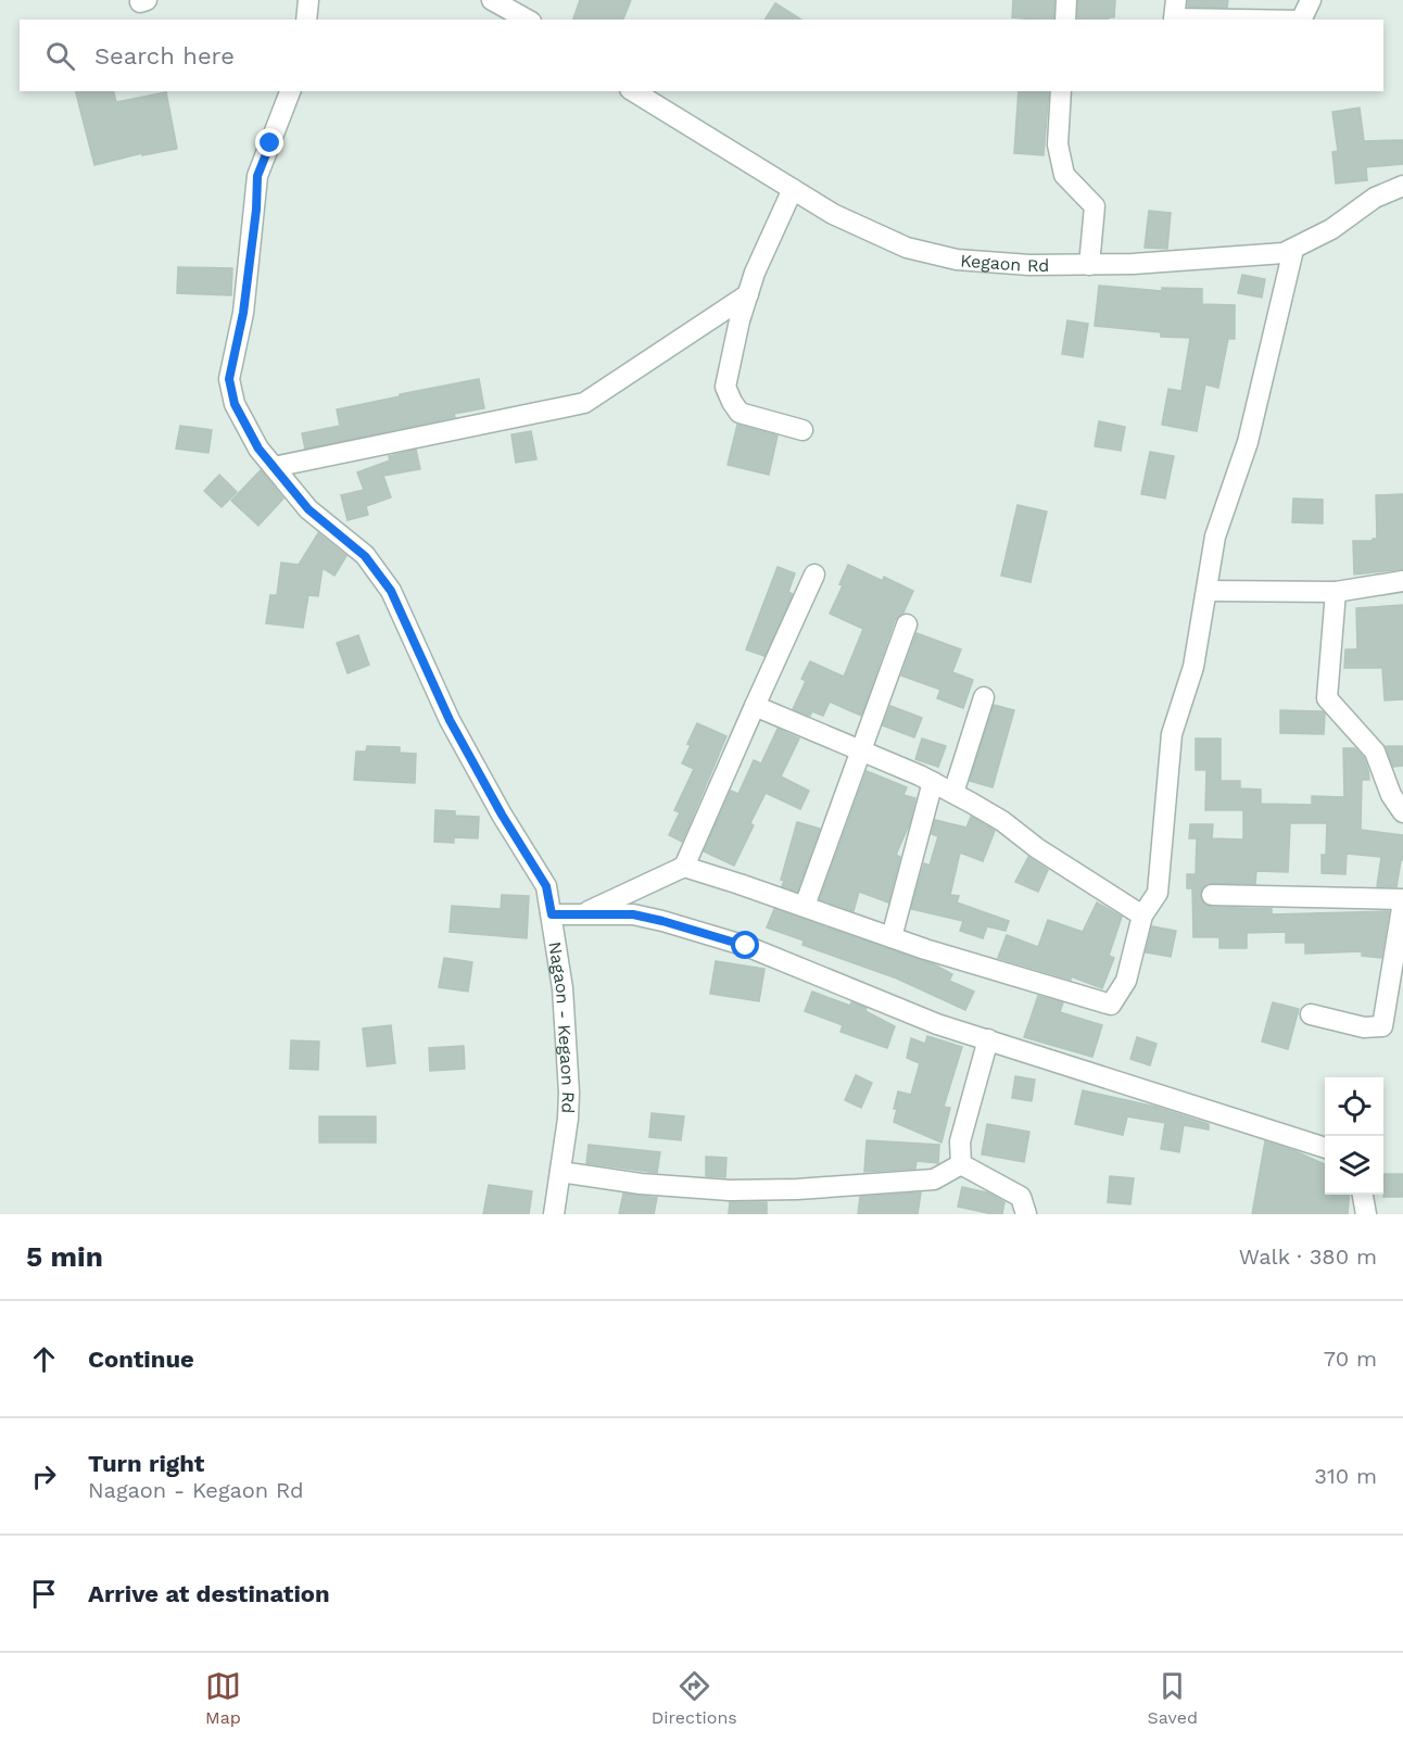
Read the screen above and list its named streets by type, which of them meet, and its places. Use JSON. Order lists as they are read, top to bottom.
{
  "streets": {
    "street": ["Kegaon Rd", "Nagaon - Kegaon Rd"]
  },
  "page": {
    "search": "Search here",
    "heading": ["5 min", "Walk · 380 m"],
    "list": [
      ["Continue", "70 m"],
      ["Turn right", "Nagaon - Kegaon Rd", "310 m"],
      "Arrive at destination"
    ],
    "nav": ["Map", "Directions", "Saved"]
  }
}
